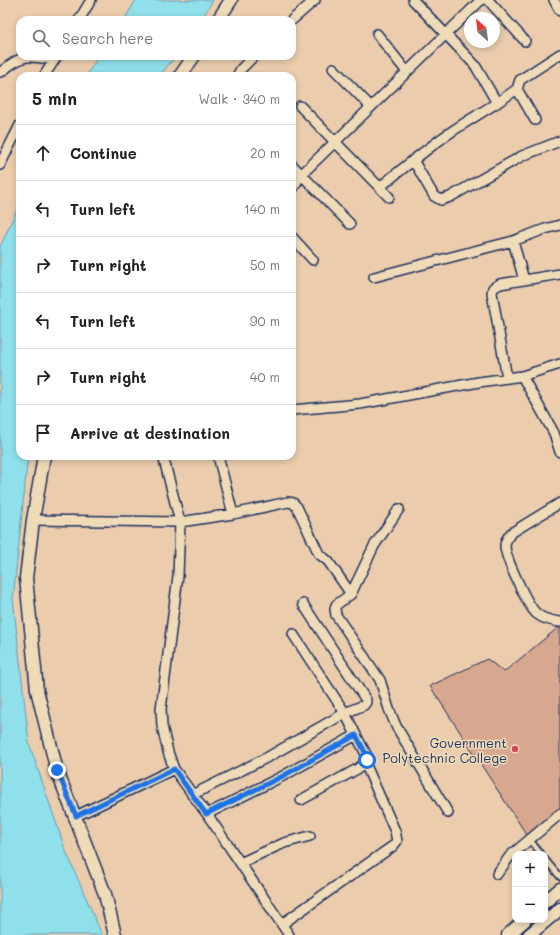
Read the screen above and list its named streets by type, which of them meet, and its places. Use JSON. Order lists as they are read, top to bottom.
{
  "places": ["Government Polytechnic College"],
  "north": "top left",
  "page": {
    "search": "Search here",
    "heading": ["5 min", "Walk · 340 m"],
    "list": [
      ["Continue", "20 m"],
      ["Turn left", "140 m"],
      ["Turn right", "50 m"],
      ["Turn left", "90 m"],
      ["Turn right", "40 m"],
      "Arrive at destination"
    ],
    "map_buttons": ["+", "−"]
  }
}
